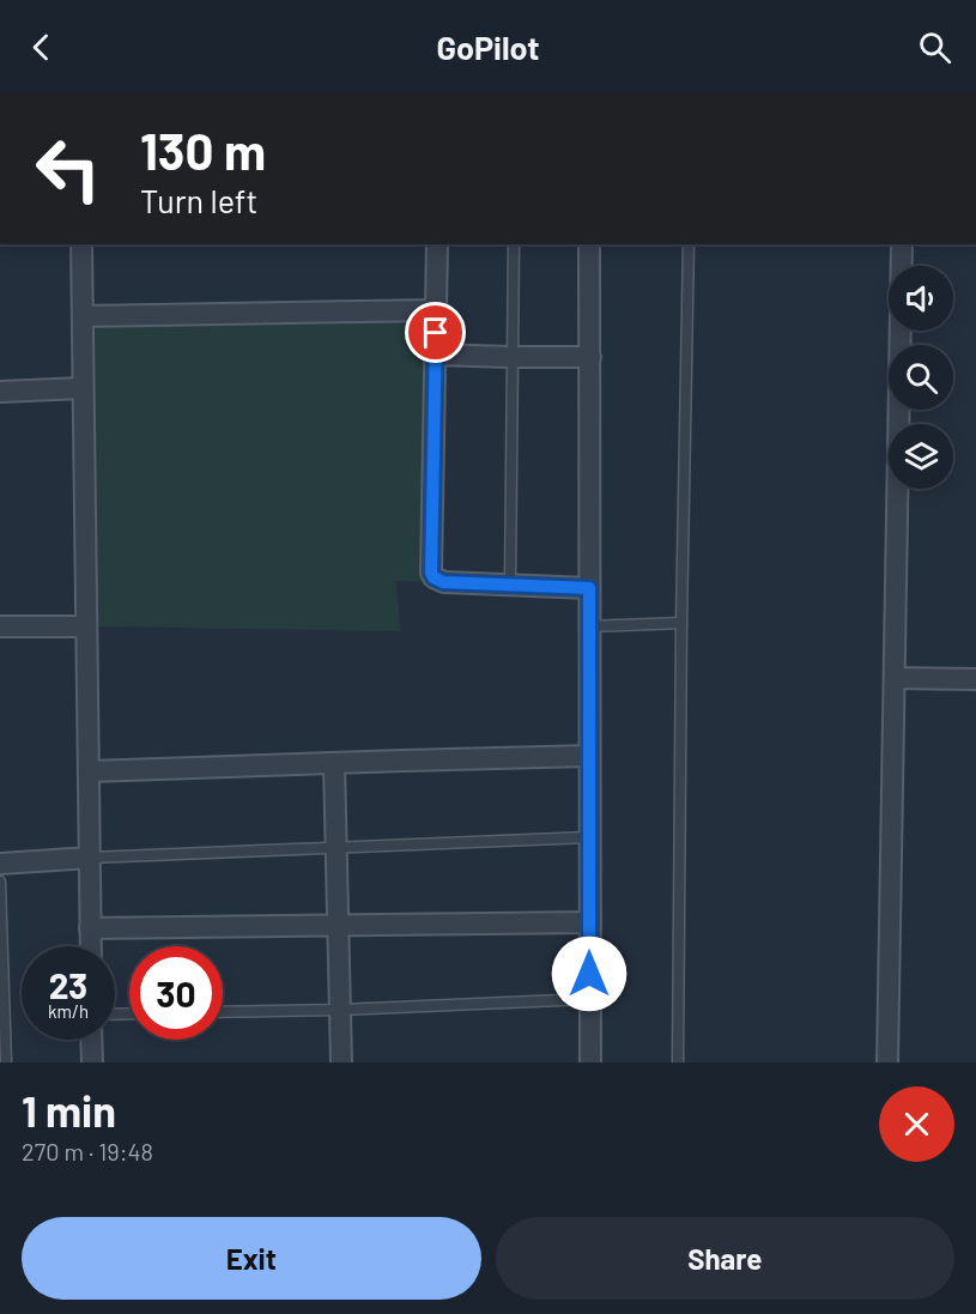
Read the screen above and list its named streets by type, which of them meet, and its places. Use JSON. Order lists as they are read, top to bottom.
{
  "page": {
    "header": "GoPilot",
    "turn": ["130 m", "Turn left"],
    "speed": "23 km/h",
    "limit": "30",
    "heading": ["1 min", "270 m · 19:48"],
    "buttons": ["Exit", "Share"]
  }
}
